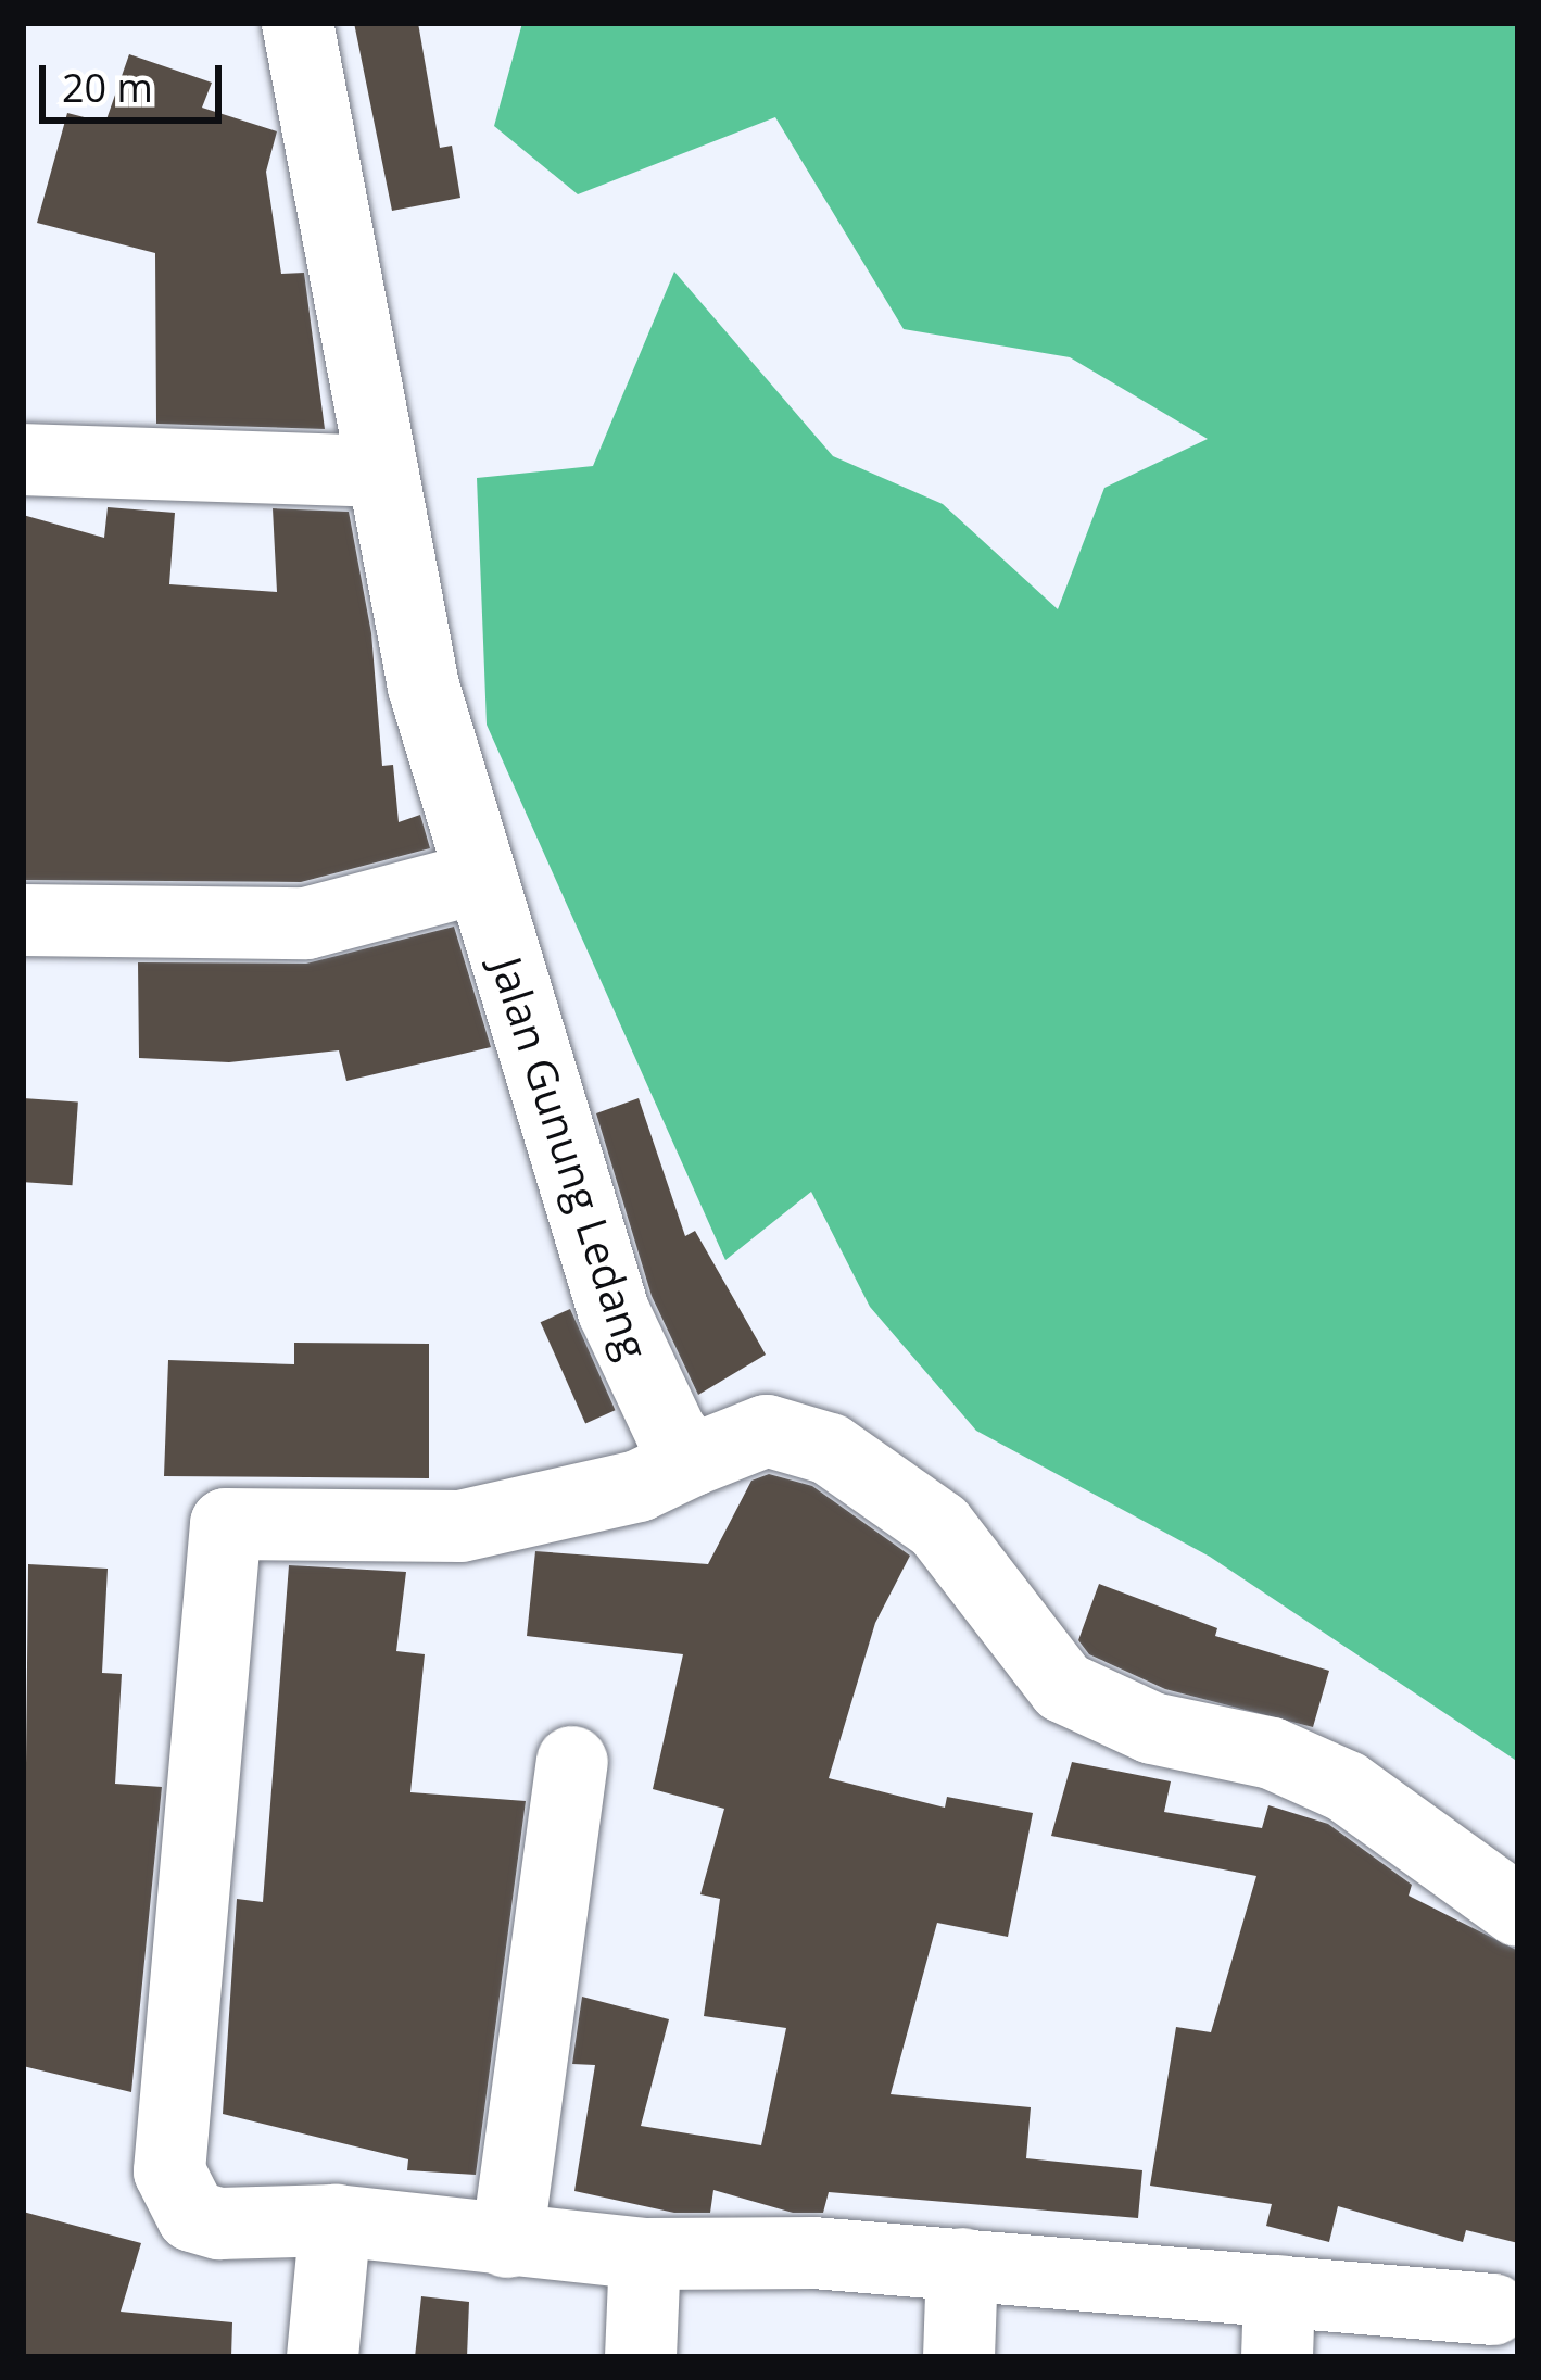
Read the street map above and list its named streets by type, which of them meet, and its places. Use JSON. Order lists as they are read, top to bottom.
{
  "streets": {
    "street": ["Jalan Gunung Ledang"]
  },
  "scale_bar": "20 m"
}
